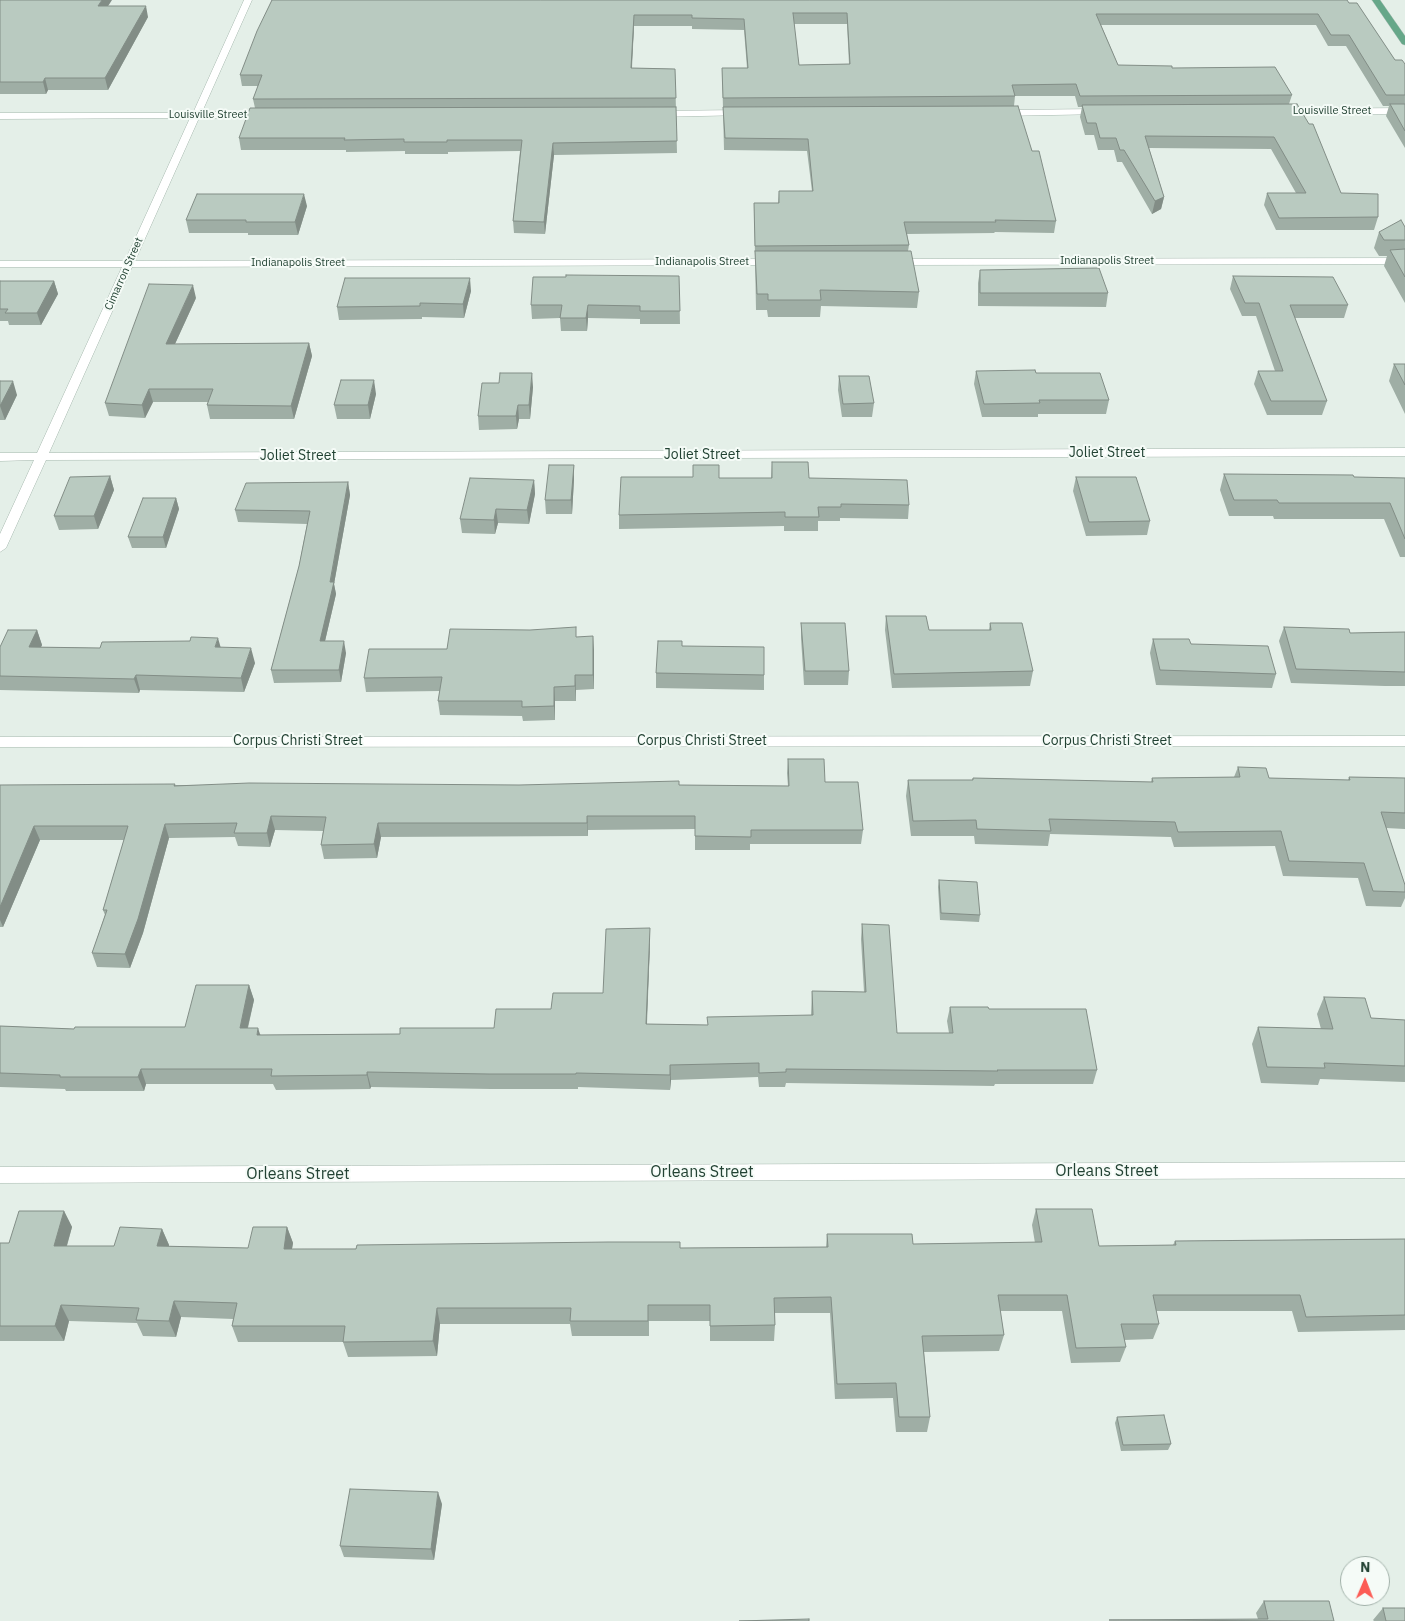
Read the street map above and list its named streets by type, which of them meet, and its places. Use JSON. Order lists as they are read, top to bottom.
{
  "streets": {
    "street": [
      "Louisville Street",
      "Indianapolis Street",
      "Cimarron Street",
      "Joliet Street",
      "Corpus Christi Street",
      "Orleans Street"
    ]
  },
  "crossings": [
    ["Louisville Street", "Cimarron Street"],
    ["Indianapolis Street", "Cimarron Street"],
    ["Cimarron Street", "Joliet Street"]
  ],
  "north": "top"
}
